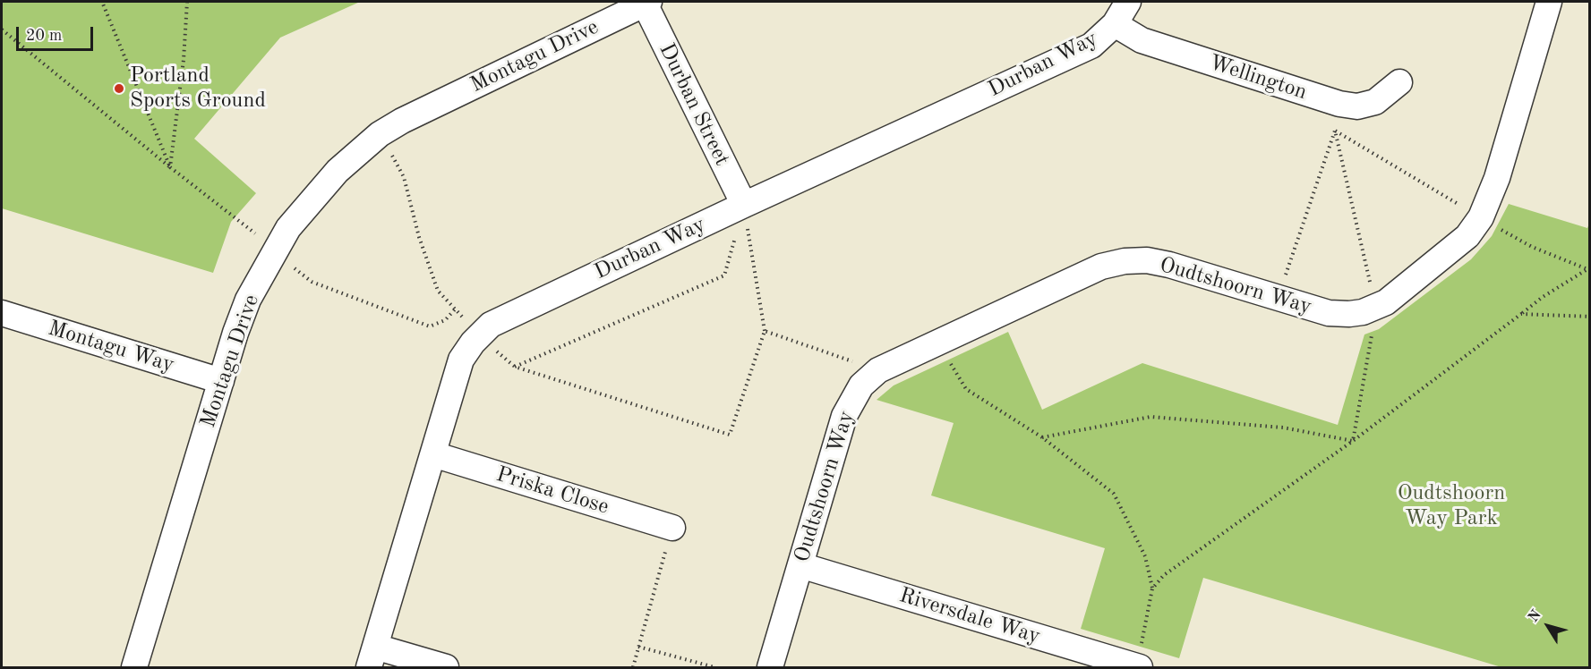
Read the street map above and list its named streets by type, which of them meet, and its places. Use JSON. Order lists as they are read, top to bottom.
{
  "streets": {
    "street": [
      "Montagu Drive",
      "Durban Way",
      "Wellington",
      "Durban Street",
      "Oudtshoorn Way",
      "Montagu Way",
      "Priska Close",
      "Riversdale Way"
    ]
  },
  "crossings": [
    ["Montagu Drive", "Durban Street"],
    ["Montagu Drive", "Montagu Way"],
    ["Durban Way", "Wellington"],
    ["Durban Way", "Durban Street"],
    ["Durban Way", "Priska Close"],
    ["Oudtshoorn Way", "Riversdale Way"]
  ],
  "parks": ["Oudtshoorn Way Park"],
  "places": ["Portland Sports Ground"],
  "scale_bar": "20 m",
  "north": "top left"
}
